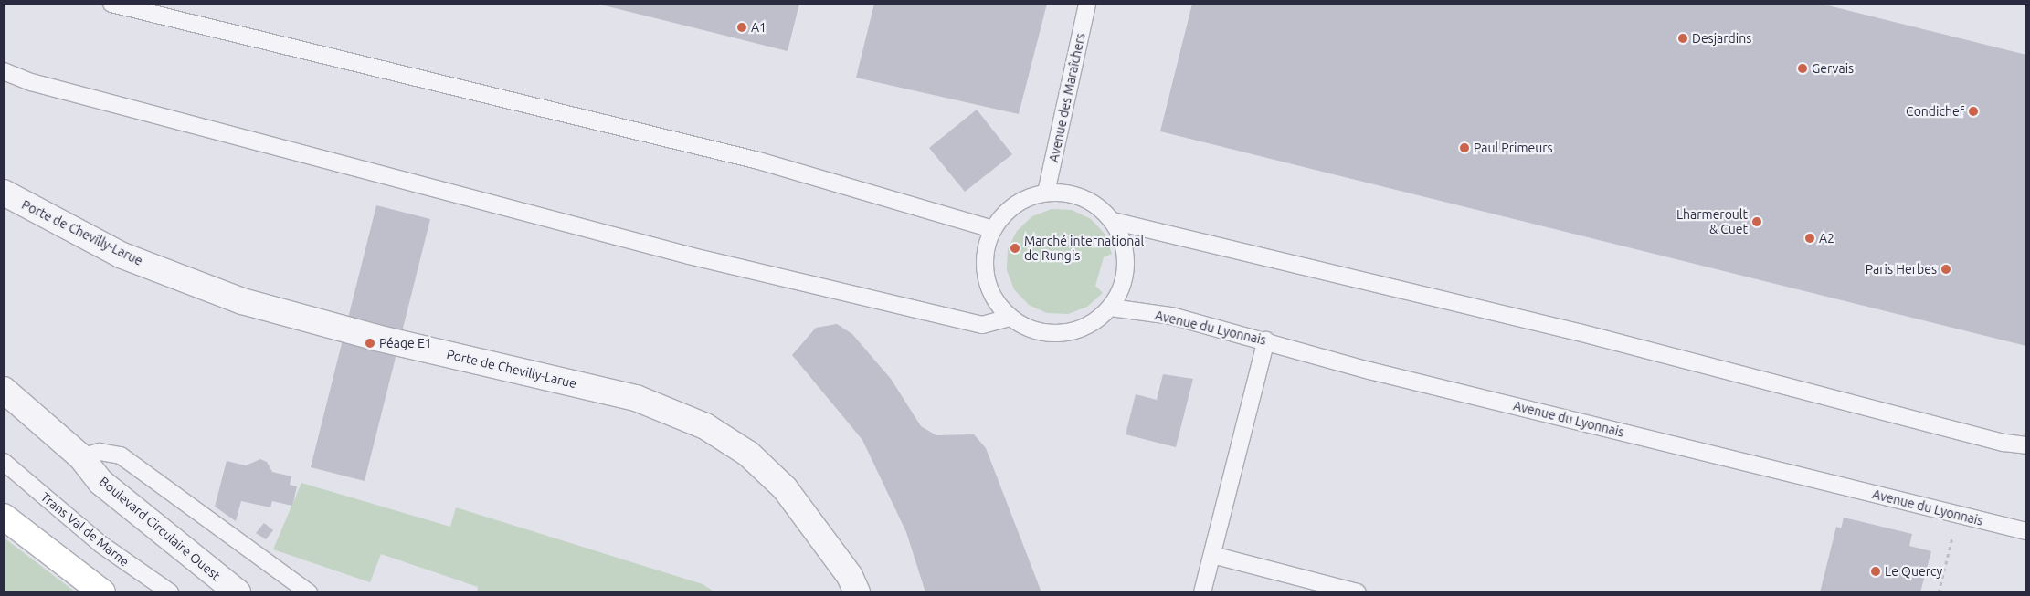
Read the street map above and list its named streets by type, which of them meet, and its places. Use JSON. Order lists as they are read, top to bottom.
{
  "streets": {
    "street": ["Porte de Chevilly-Larue", "Boulevard Circulaire Ouest"],
    "lane": ["Avenue des Maraîchers", "Avenue du Lyonnais", "Trans Val de Marne"]
  },
  "crossings": [
    ["Avenue des Maraîchers", "Avenue du Lyonnais"]
  ],
  "places": [
    "A1",
    "Desjardins",
    "Gervais",
    "Condichef",
    "Paul Primeurs",
    "Lharmeroult & Cuet",
    "A2",
    "Marché international de Rungis",
    "Paris Herbes",
    "Péage E1",
    "Le Quercy"
  ]
}
